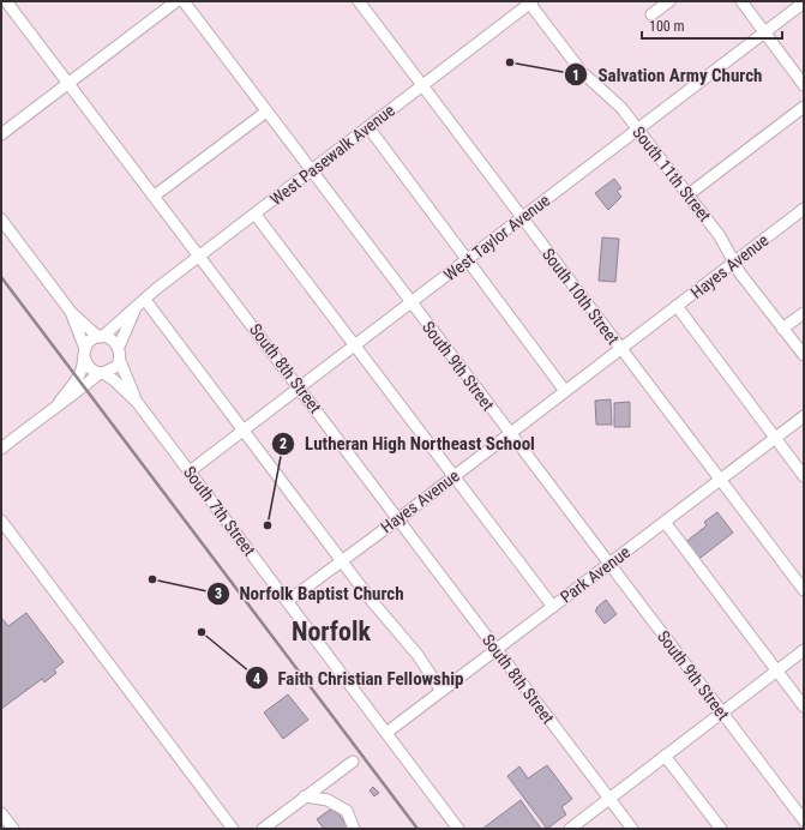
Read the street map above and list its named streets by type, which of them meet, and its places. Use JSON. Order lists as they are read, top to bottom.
{
  "streets": {
    "street": [
      "West Pasewalk Avenue",
      "South 11th Street",
      "West Taylor Avenue",
      "Hayes Avenue",
      "South 10th Street",
      "South 9th Street",
      "South 8th Street",
      "South 7th Street",
      "Park Avenue"
    ]
  },
  "crossings": [
    ["West Pasewalk Avenue", "South 11th Street"],
    ["West Pasewalk Avenue", "South 10th Street"],
    ["West Pasewalk Avenue", "South 9th Street"],
    ["West Pasewalk Avenue", "South 8th Street"],
    ["West Pasewalk Avenue", "South 7th Street"],
    ["South 11th Street", "West Taylor Avenue"],
    ["South 11th Street", "Hayes Avenue"],
    ["West Taylor Avenue", "South 10th Street"],
    ["West Taylor Avenue", "South 9th Street"],
    ["West Taylor Avenue", "South 8th Street"],
    ["West Taylor Avenue", "South 7th Street"],
    ["Hayes Avenue", "South 10th Street"],
    ["Hayes Avenue", "South 9th Street"],
    ["Hayes Avenue", "South 8th Street"],
    ["Hayes Avenue", "South 7th Street"],
    ["South 10th Street", "Park Avenue"],
    ["South 9th Street", "Park Avenue"],
    ["South 8th Street", "Park Avenue"],
    ["South 7th Street", "Park Avenue"]
  ],
  "districts": ["Norfolk"],
  "places": [
    "Salvation Army Church",
    "Lutheran High Northeast School",
    "Norfolk Baptist Church",
    "Faith Christian Fellowship"
  ],
  "scale_bar": "100 m"
}
